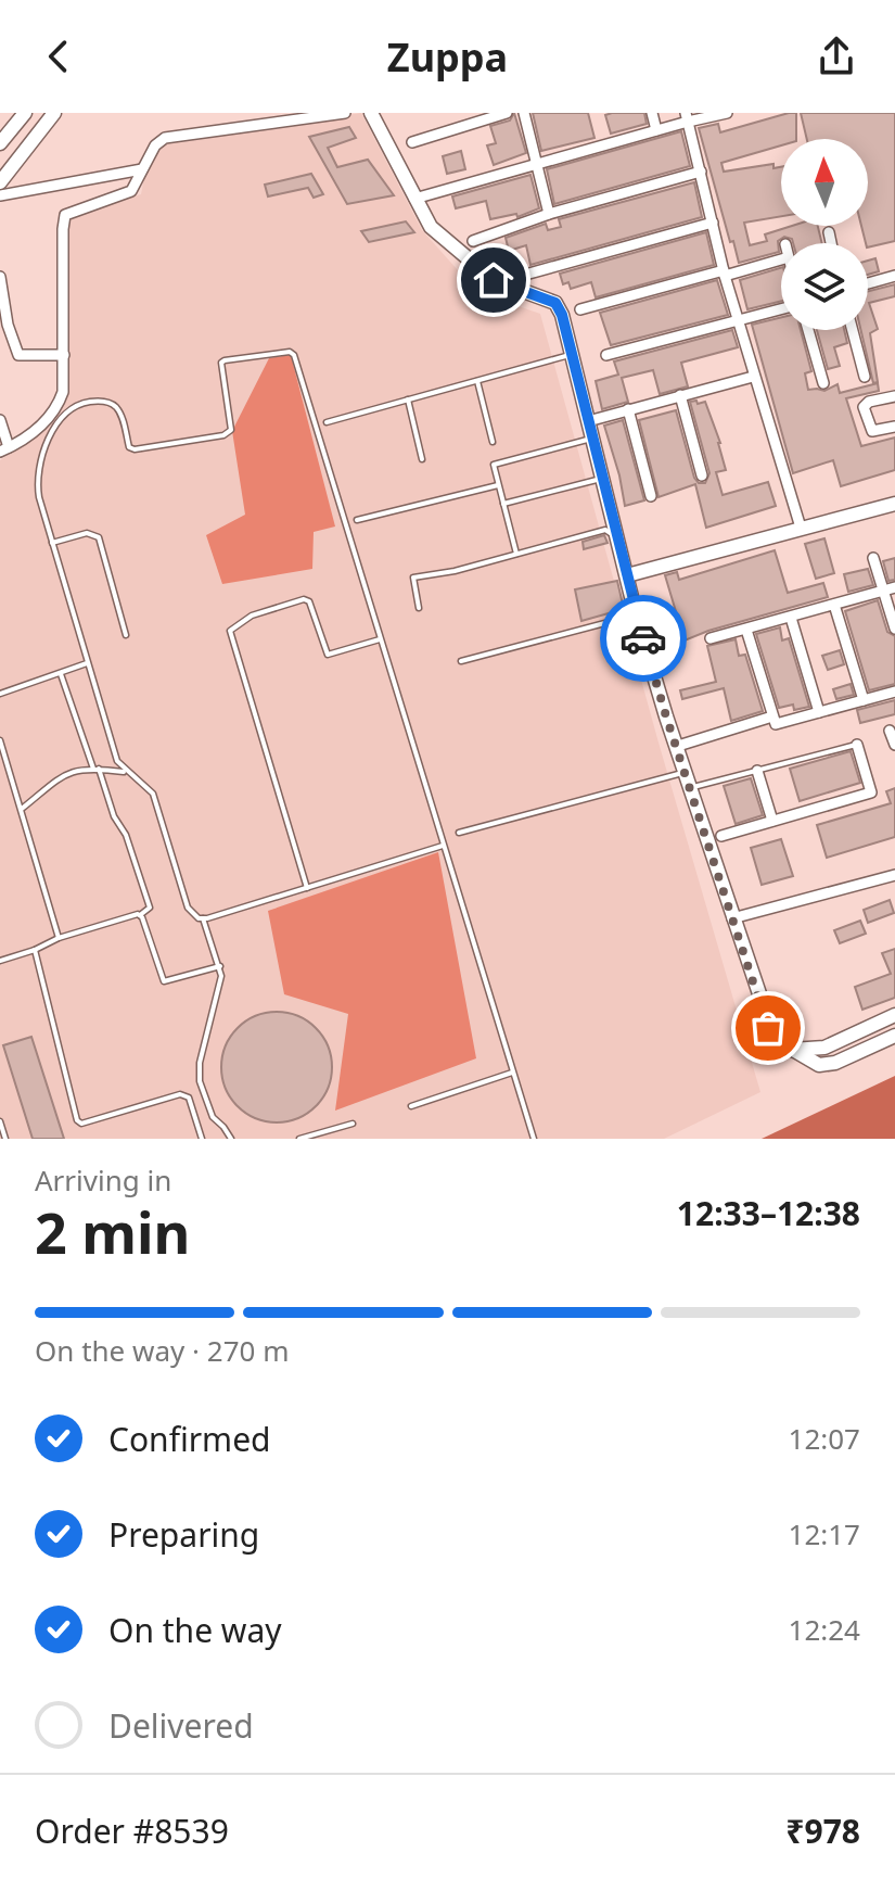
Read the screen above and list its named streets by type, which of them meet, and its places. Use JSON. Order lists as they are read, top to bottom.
{
  "north": "top",
  "page": {
    "header": "Zuppa",
    "heading": ["2 min", "Arriving in", "12:33–12:38"],
    "panel": ["Order #8539", "₹978"],
    "bar": "On the way · 270 m",
    "list": [
      ["Confirmed", "12:07"],
      ["Preparing", "12:17"],
      ["On the way", "12:24"],
      "Delivered"
    ]
  }
}
